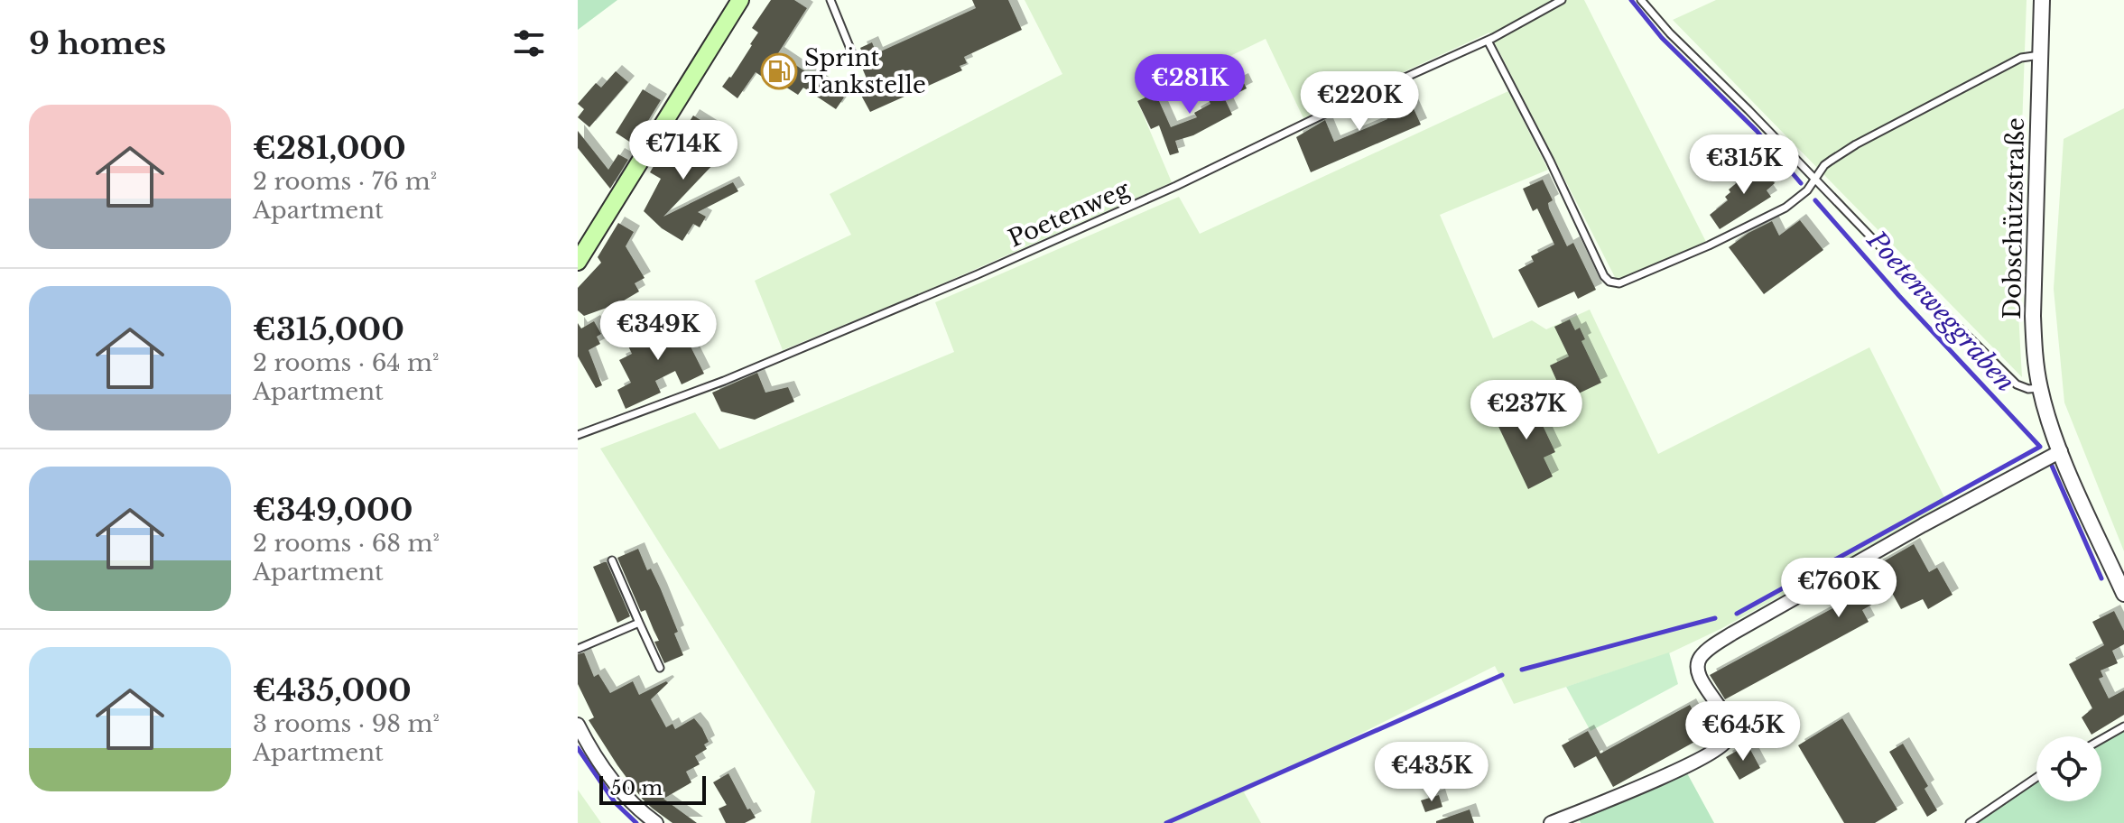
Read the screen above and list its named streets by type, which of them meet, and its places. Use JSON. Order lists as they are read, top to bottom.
{
  "streets": {
    "street": ["Dobschützstraße"],
    "lane": ["Poetenweg"]
  },
  "water": ["Poetenweggraben"],
  "places": {
    "fuel station": ["Sprint Tankstelle"]
  },
  "scale_bar": "50 m",
  "page": {
    "heading": "9 homes",
    "price": [
      "€281K",
      "€220K",
      "€714K",
      "€315K",
      "€349K",
      "€237K",
      "€760K",
      "€645K",
      "€435K"
    ],
    "list": [
      {
        "name": "€281,000",
        "note": "2 rooms · 76 m² · Apartment"
      },
      {
        "name": "€315,000",
        "note": "2 rooms · 64 m² · Apartment"
      },
      {
        "name": "€349,000",
        "note": "2 rooms · 68 m² · Apartment"
      },
      {
        "name": "€435,000",
        "note": "3 rooms · 98 m² · Apartment"
      }
    ],
    "scale": "50 m"
  }
}
